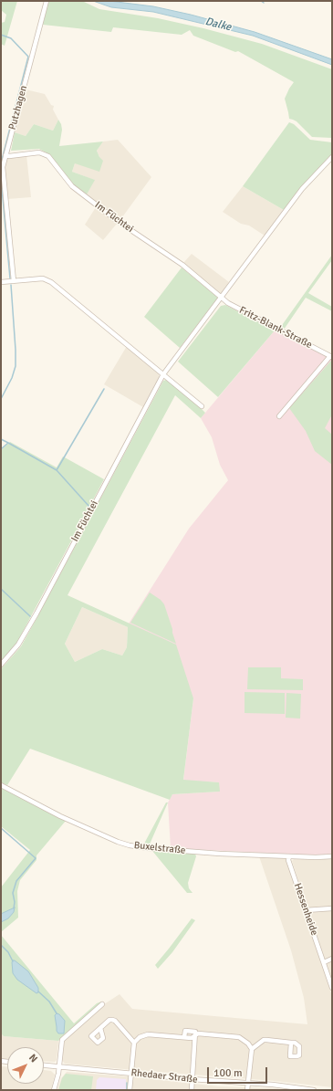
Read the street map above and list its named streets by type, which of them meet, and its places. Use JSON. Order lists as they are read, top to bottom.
{
  "streets": {
    "street": [
      "Putzhagen",
      "Im Füchtei",
      "Fritz-Blank-Straße",
      "Buxelstraße",
      "Hessenheide",
      "Rhedaer Straße"
    ]
  },
  "crossings": [
    ["Putzhagen", "Im Füchtei"],
    ["Im Füchtei", "Fritz-Blank-Straße"],
    ["Buxelstraße", "Hessenheide"]
  ],
  "water": ["Dalke"],
  "scale_bar": "100 m",
  "north": "top right"
}
